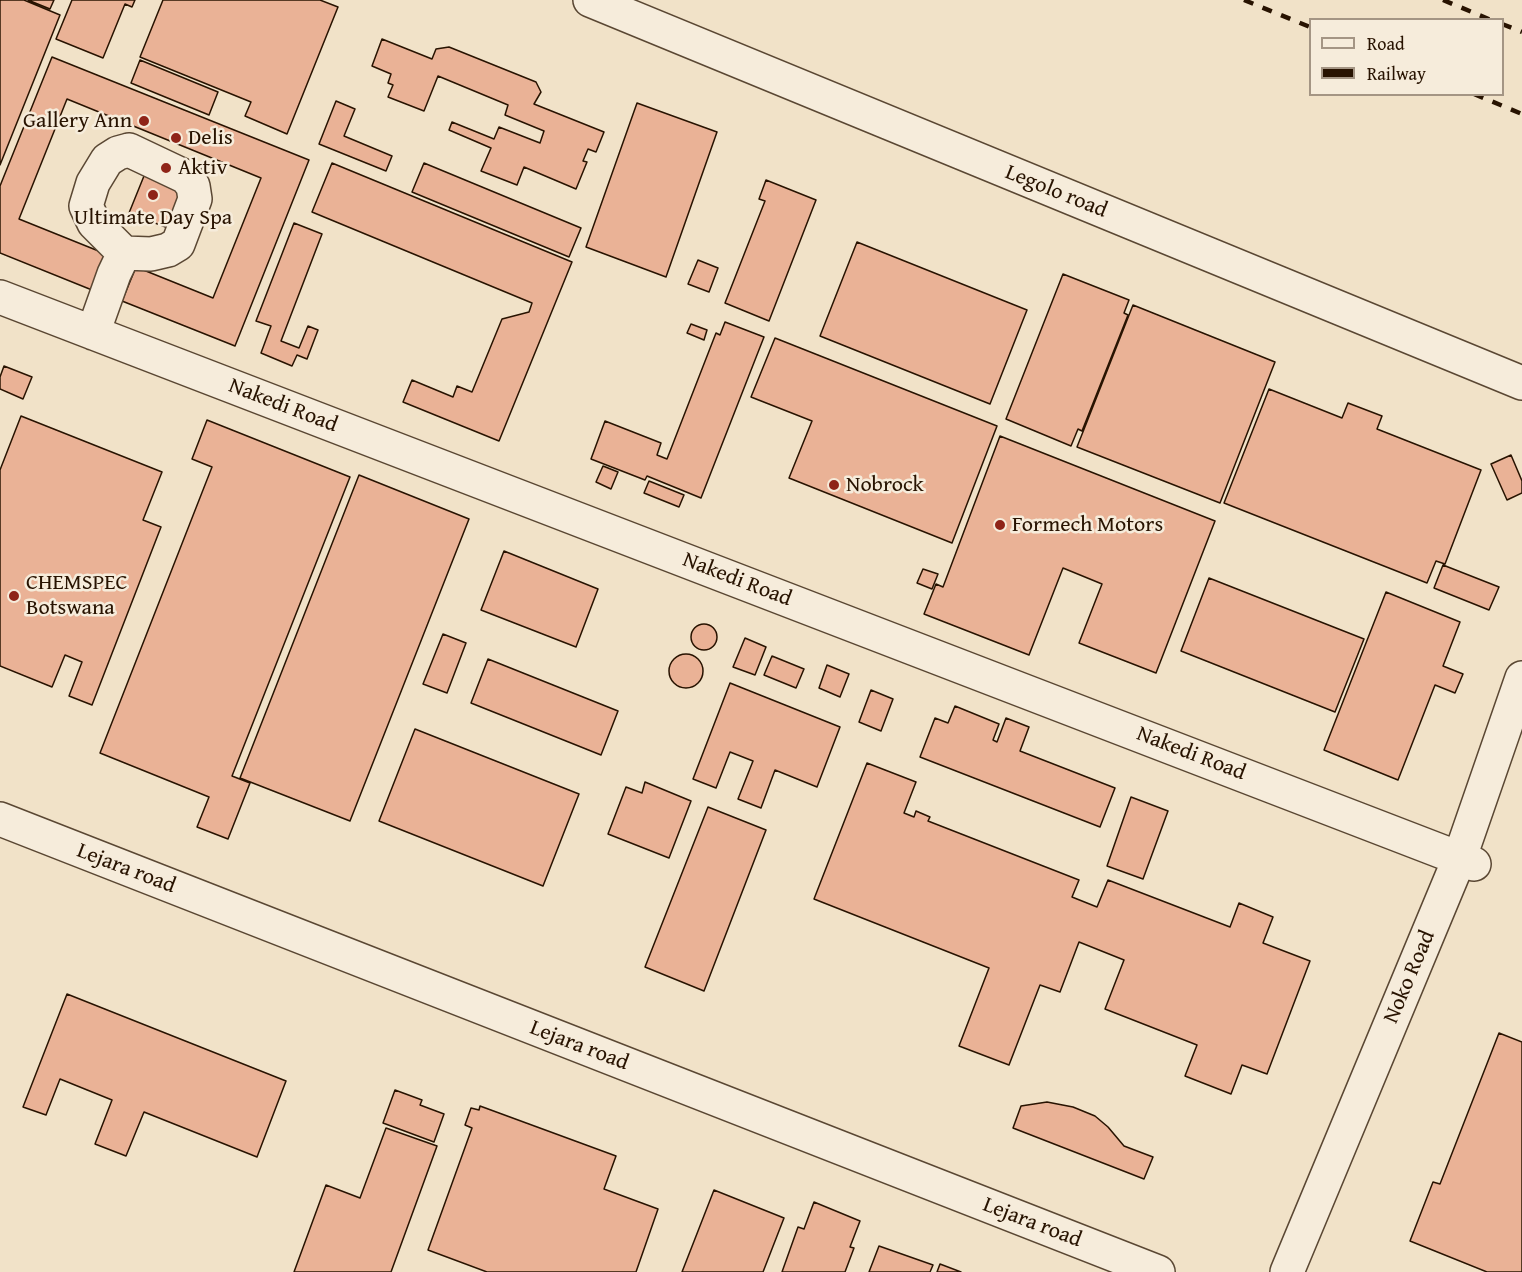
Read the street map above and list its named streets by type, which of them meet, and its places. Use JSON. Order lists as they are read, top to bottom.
{
  "streets": {
    "street": [
      "Legolo road",
      "Nakedi Road",
      "Lejara road",
      "Noko Road"
    ]
  },
  "crossings": [
    ["Nakedi Road", "Noko Road"]
  ],
  "places": [
    "Gallery Ann",
    "Delis",
    "Aktiv",
    "Ultimate Day Spa",
    "Nobrock",
    "Formech Motors",
    "CHEMSPEC Botswana"
  ],
  "legend": ["Road", "Railway"]
}
